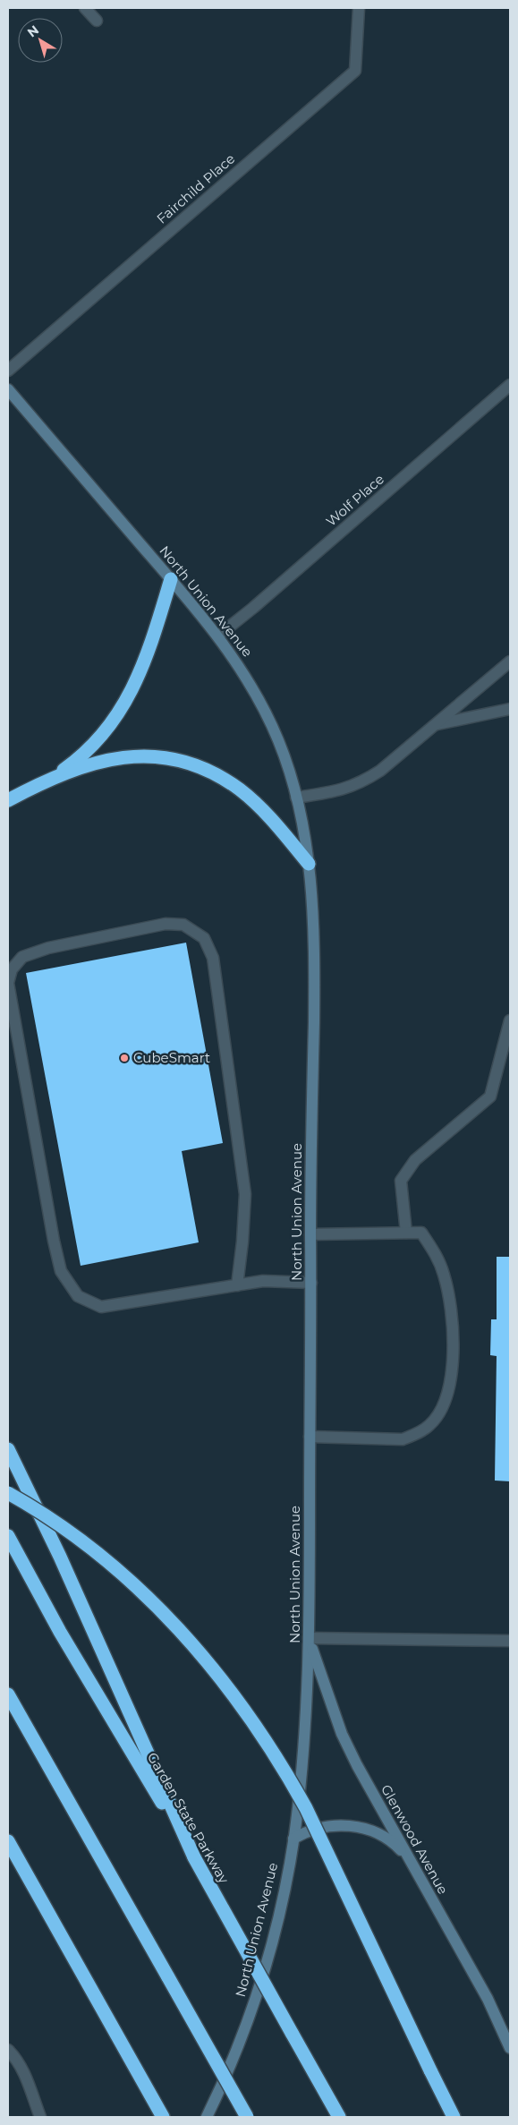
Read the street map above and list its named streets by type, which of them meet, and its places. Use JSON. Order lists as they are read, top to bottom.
{
  "streets": {
    "highway": ["Garden State Parkway"],
    "street": [
      "Fairchild Place",
      "Wolf Place",
      "North Union Avenue",
      "Glenwood Avenue"
    ]
  },
  "crossings": [
    ["Wolf Place", "North Union Avenue"],
    ["North Union Avenue", "Glenwood Avenue"]
  ],
  "places": ["CubeSmart"],
  "north": "top left"
}
